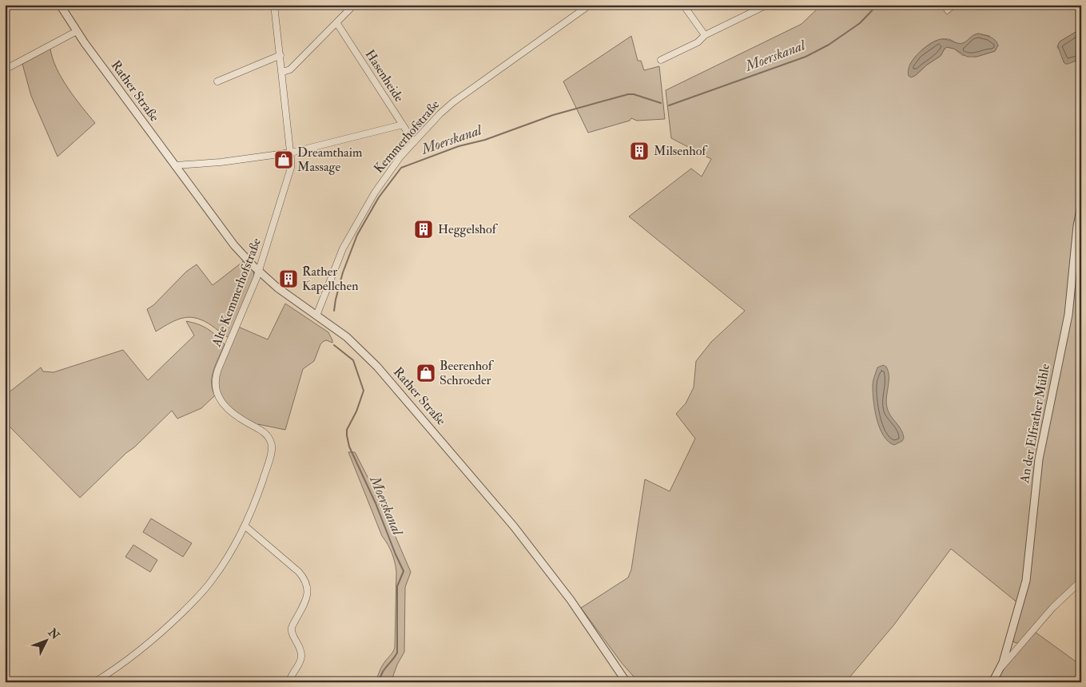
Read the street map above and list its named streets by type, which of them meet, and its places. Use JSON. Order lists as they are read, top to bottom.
{
  "streets": {
    "street": [
      "Hasenheide",
      "Rather Straße",
      "Kemmerhofstraße",
      "Alte Kemmerhofstraße",
      "An der Elfrather Mühle"
    ]
  },
  "crossings": [
    ["Hasenheide", "Kemmerhofstraße"],
    ["Rather Straße", "Kemmerhofstraße"],
    ["Rather Straße", "Alte Kemmerhofstraße"]
  ],
  "water": ["Moerskanal"],
  "places": {
    "building": ["Milsenhof", "Heggelshof", "Rather Kapellchen"],
    "shop": ["Dreamthaim Massage", "Beerenhof Schroeder"]
  },
  "north": "top right"
}
